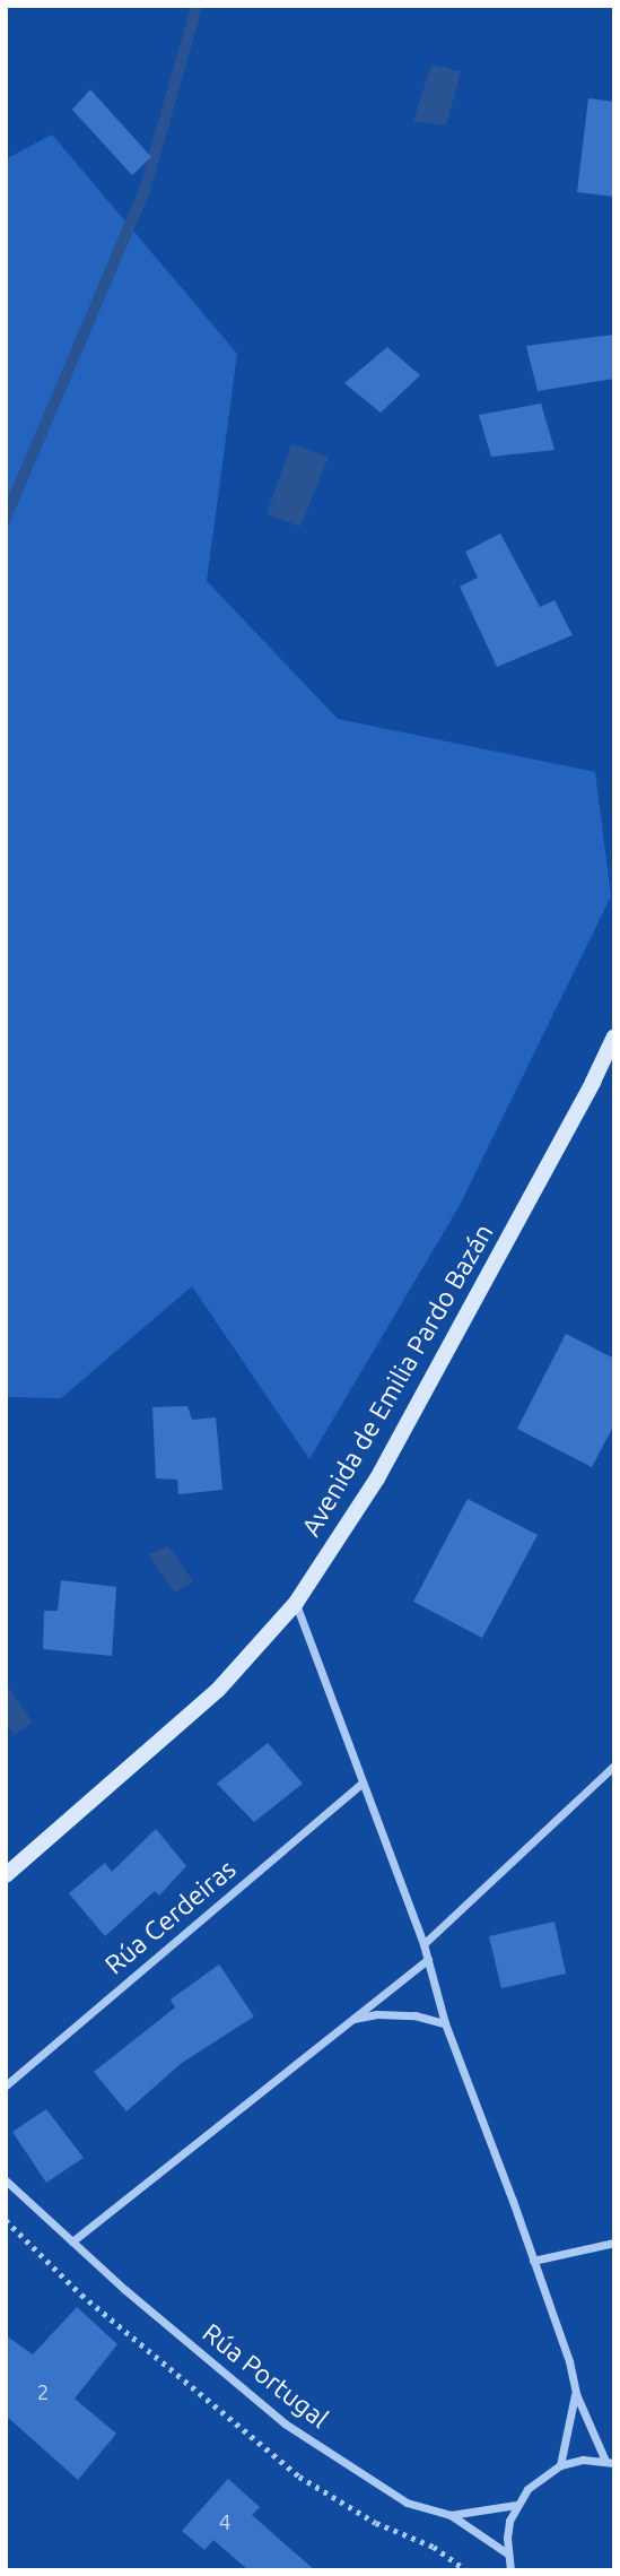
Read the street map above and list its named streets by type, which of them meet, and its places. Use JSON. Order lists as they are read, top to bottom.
{
  "streets": {
    "street": ["Avenida de Emilia Pardo Bazán", "Rúa Cerdeiras", "Rúa Portugal"]
  },
  "house_numbers": ["2", "4"]
}
